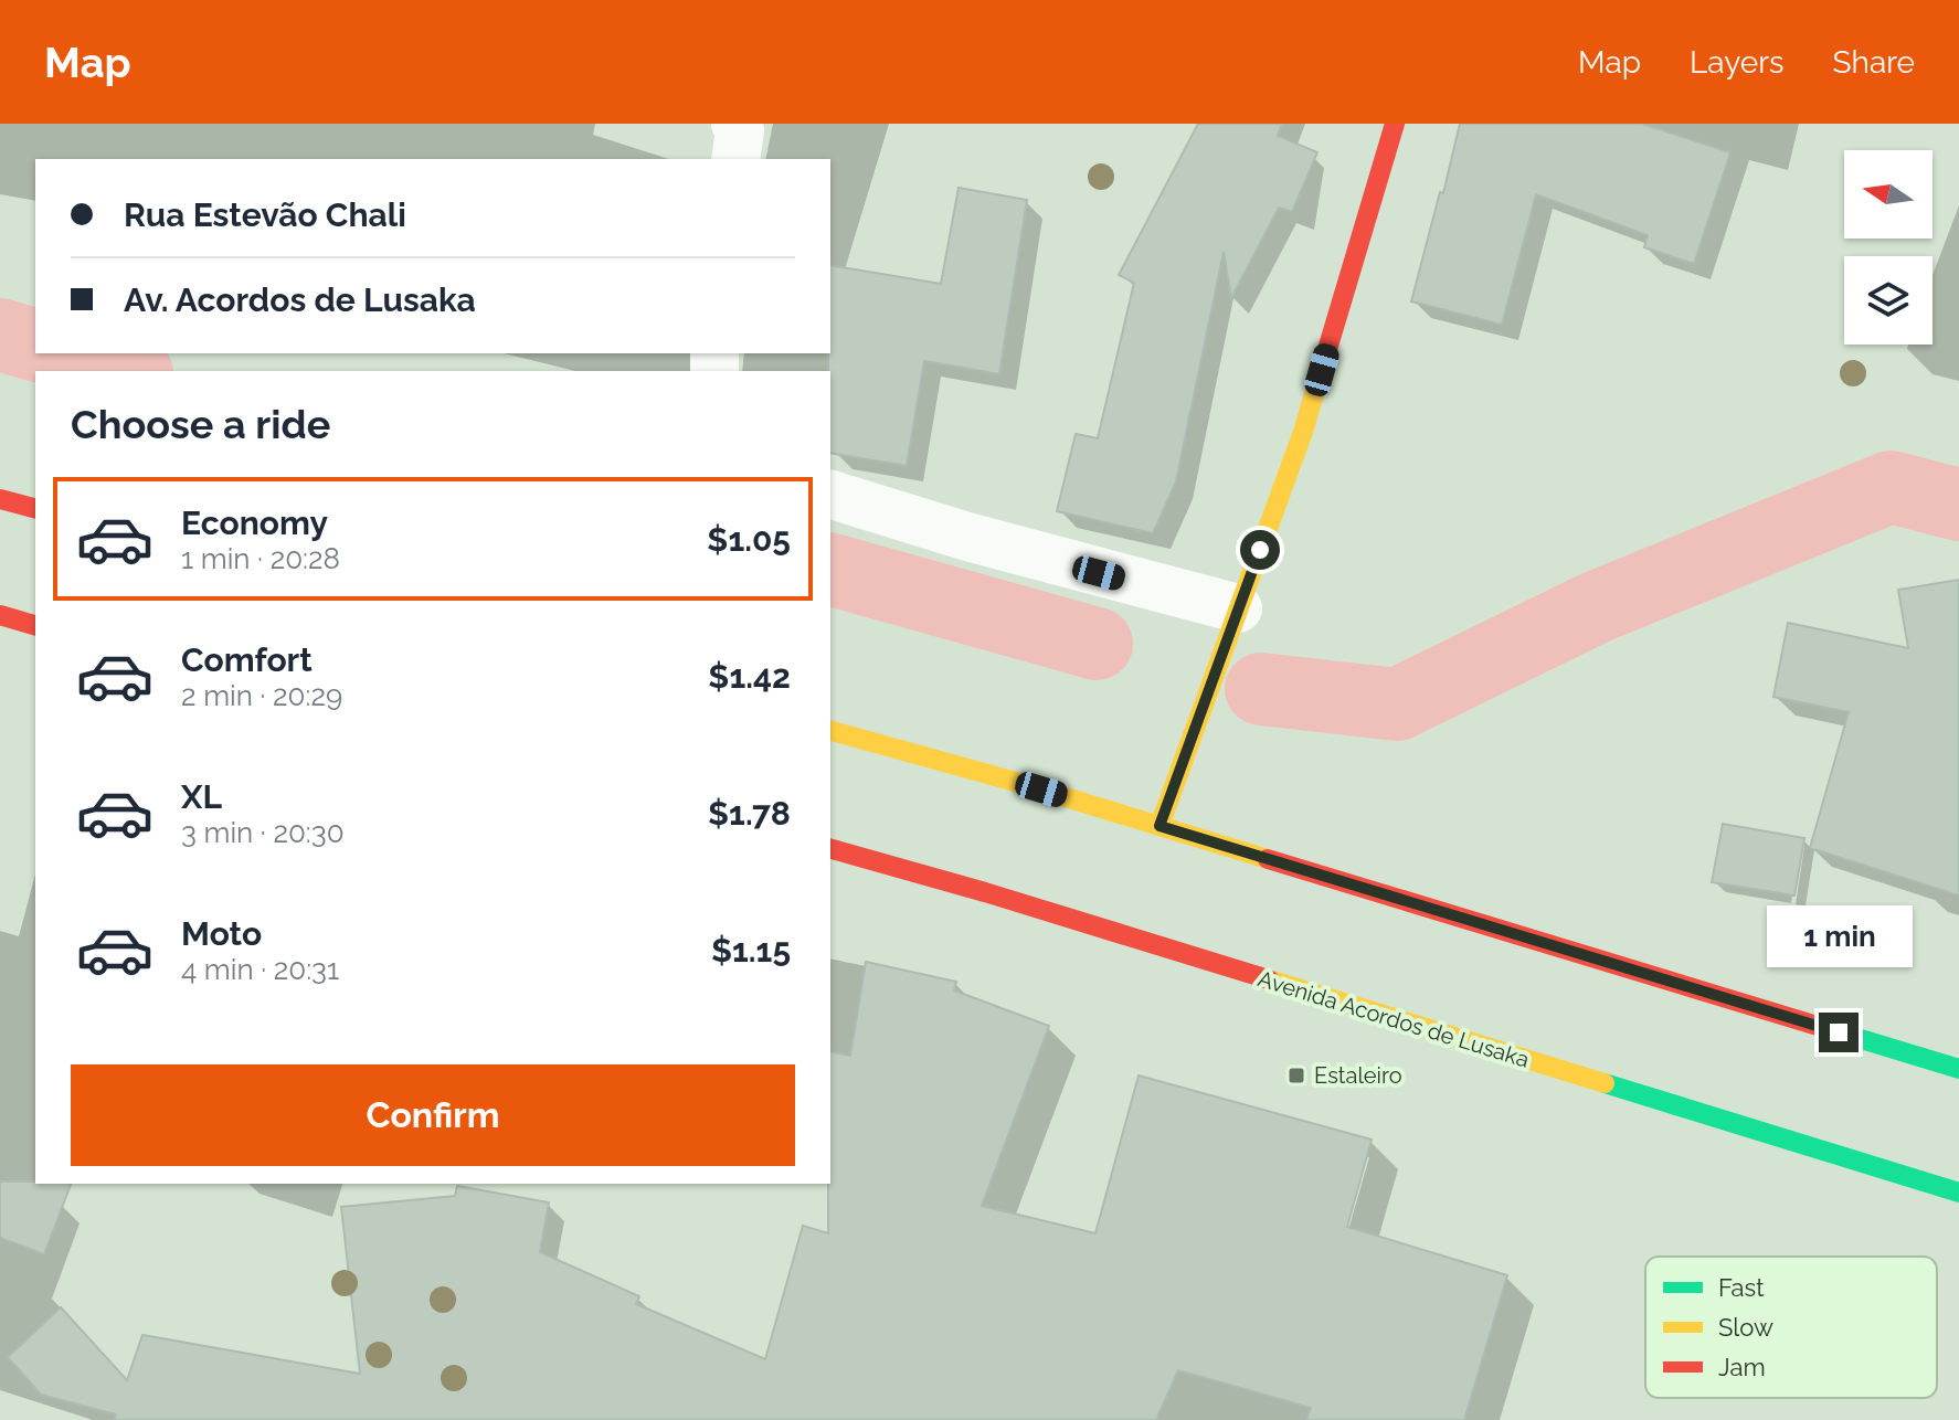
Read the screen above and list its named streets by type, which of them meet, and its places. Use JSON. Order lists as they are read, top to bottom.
{
  "streets": {
    "main road": ["Avenida Acordos de Lusaka"]
  },
  "places": {
    "transit": ["Estaleiro"]
  },
  "legend": ["Fast", "Slow", "Jam"],
  "north": "left",
  "page": {
    "header": "Map",
    "nav": ["Map", "Layers", "Share"],
    "banner": ["Rua Estevão Chali", "Av. Acordos de Lusaka"],
    "heading": "Choose a ride",
    "list": [
      {
        "name": "Economy",
        "note": "1 min · 20:28",
        "value": "$1.05"
      },
      {
        "name": "Comfort",
        "note": "2 min · 20:29",
        "value": "$1.42"
      },
      {
        "name": "XL",
        "note": "3 min · 20:30",
        "value": "$1.78"
      },
      {
        "name": "Moto",
        "note": "4 min · 20:31",
        "value": "$1.15"
      }
    ],
    "bubble": "1 min",
    "buttons": "Confirm"
  }
}
